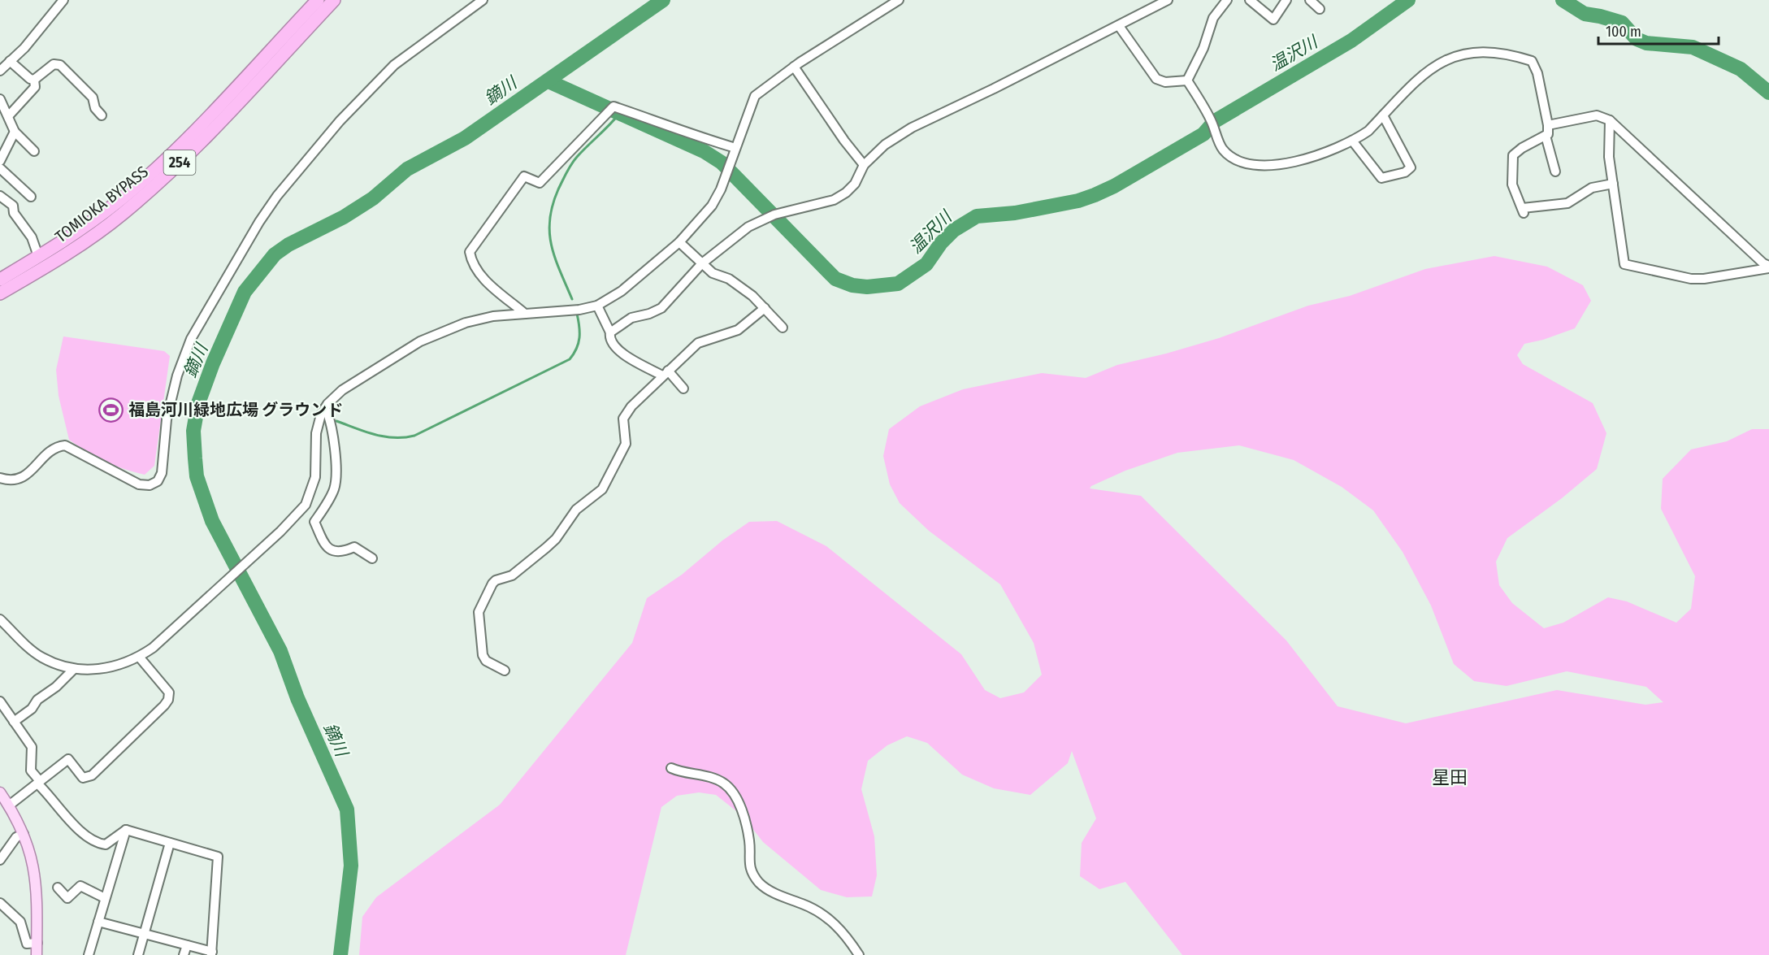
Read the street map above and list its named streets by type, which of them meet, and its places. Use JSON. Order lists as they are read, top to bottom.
{
  "streets": {
    "highway": ["254", "TOMIOKA BYPASS"]
  },
  "districts": ["星田"],
  "water": ["温沢川", "鏑川"],
  "places": {
    "sports": ["福島河川緑地広場 グラウンド"]
  },
  "scale_bar": "100 m"
}
